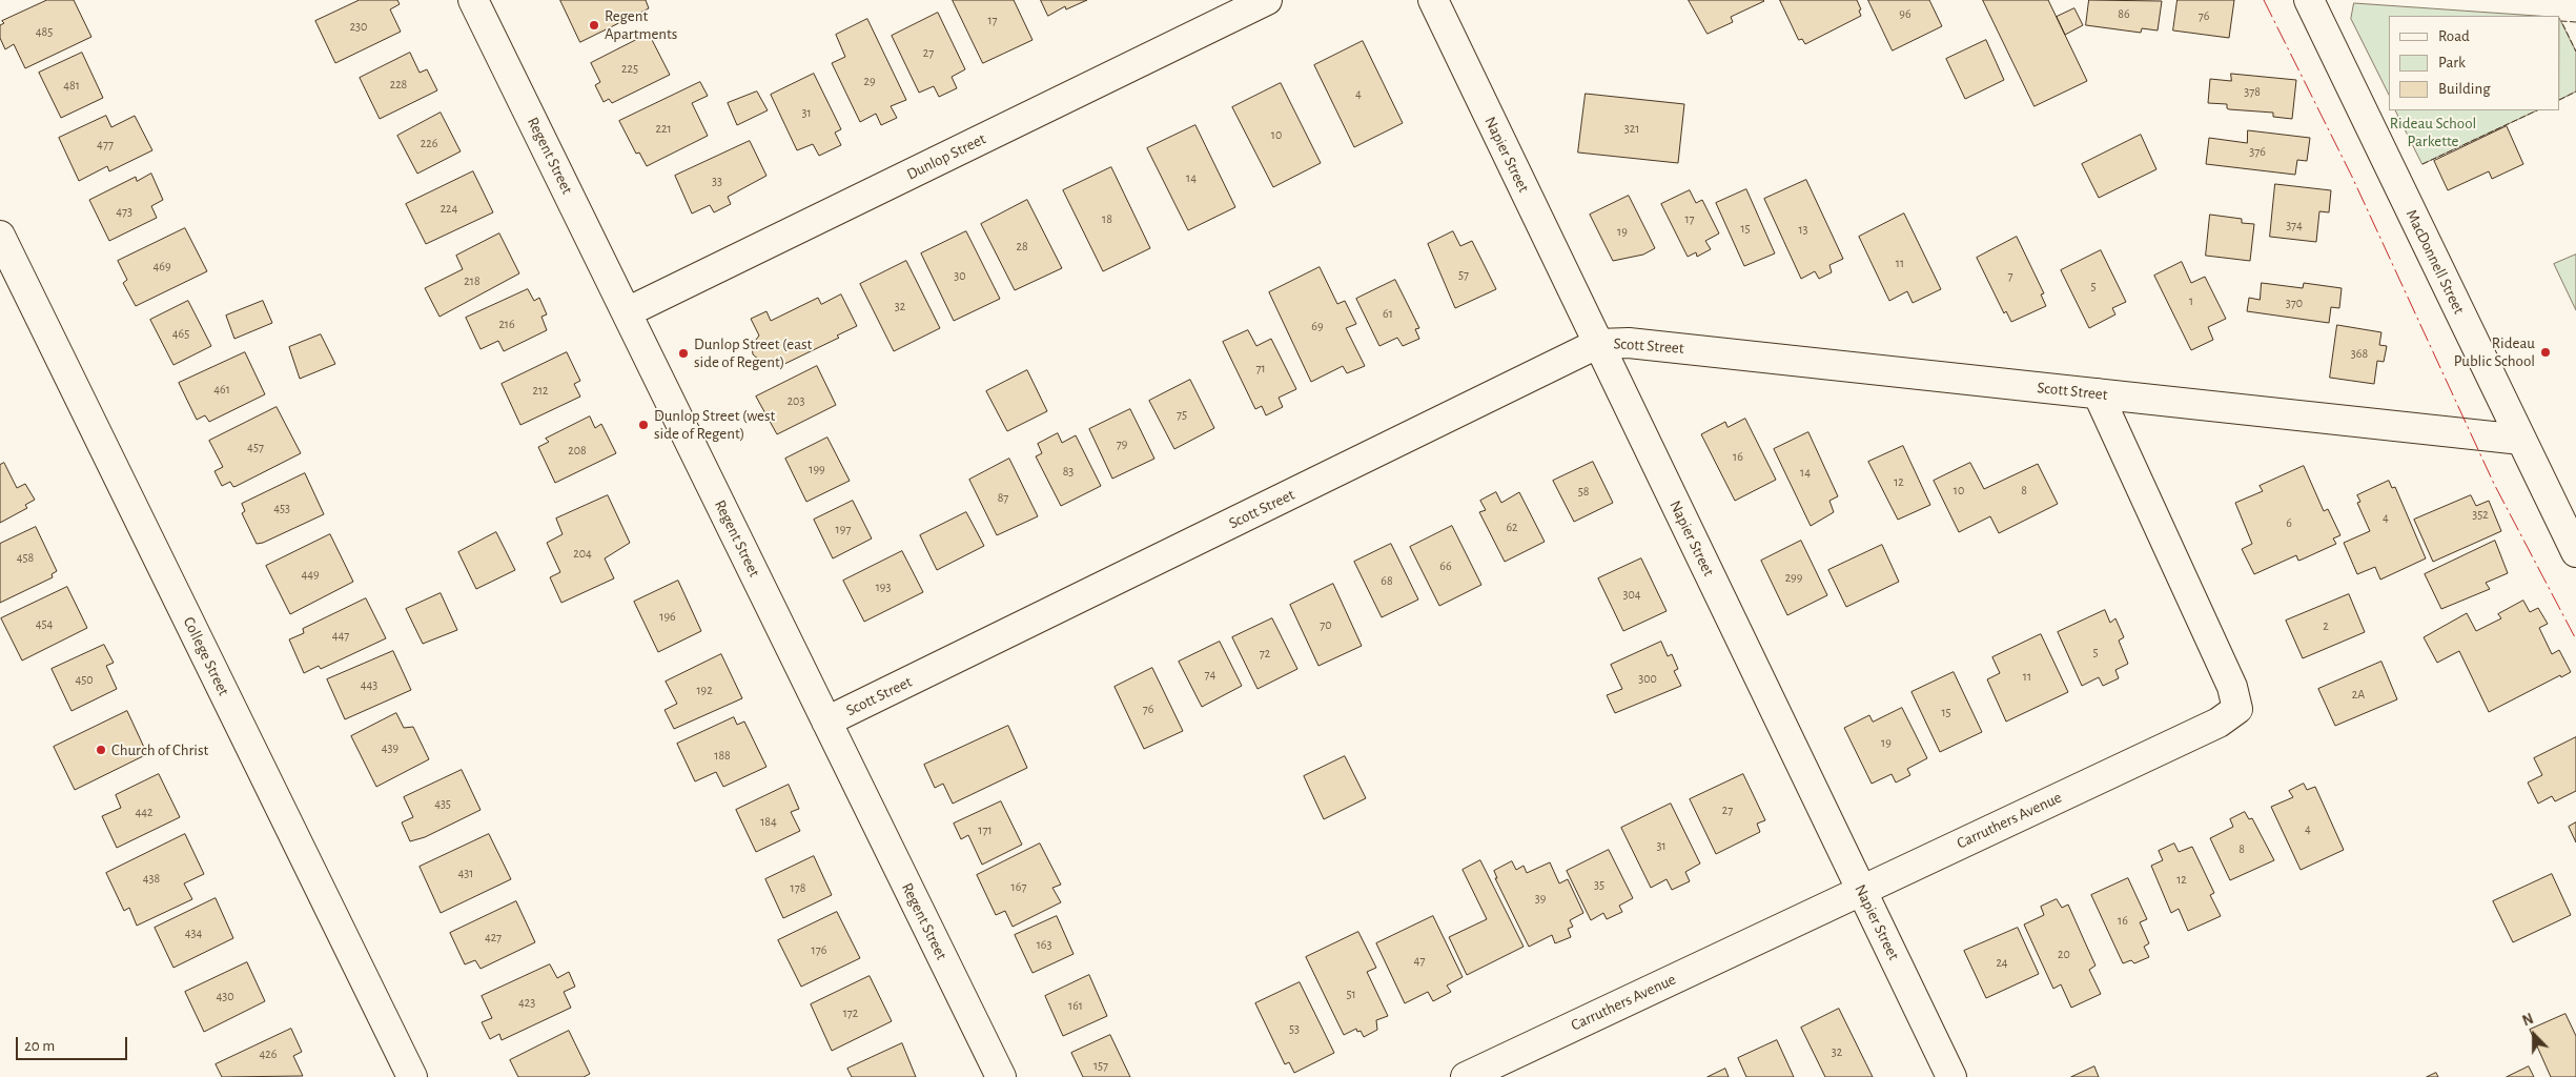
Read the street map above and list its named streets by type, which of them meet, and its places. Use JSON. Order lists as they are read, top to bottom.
{
  "streets": {
    "street": [
      "Napier Street",
      "Regent Street",
      "Dunlop Street",
      "MacDonnell Street",
      "Scott Street",
      "College Street",
      "Carruthers Avenue"
    ]
  },
  "crossings": [
    ["Napier Street", "Scott Street"],
    ["Napier Street", "Carruthers Avenue"],
    ["Regent Street", "Dunlop Street"],
    ["Regent Street", "Scott Street"],
    ["MacDonnell Street", "Scott Street"],
    ["Scott Street", "Carruthers Avenue"]
  ],
  "parks": ["Rideau School Parkette"],
  "places": [
    "Regent Apartments",
    "Rideau Public School",
    "Dunlop Street (east side of Regent)",
    "Dunlop Street (west side of Regent)",
    "Church of Christ"
  ],
  "house_numbers": [
    "96",
    "86",
    "76",
    "17",
    "230",
    "485",
    "27",
    "225",
    "29",
    "228",
    "481",
    "378",
    "4",
    "31",
    "221",
    "321",
    "10",
    "226",
    "477",
    "376",
    "14",
    "33",
    "224",
    "473",
    "18",
    "17",
    "374",
    "15",
    "13",
    "19",
    "28",
    "11",
    "469",
    "57",
    "30",
    "7",
    "218",
    "5",
    "1",
    "370",
    "32",
    "61",
    "216",
    "69",
    "465",
    "368",
    "71",
    "461",
    "212",
    "203",
    "75",
    "79",
    "457",
    "208",
    "16",
    "199",
    "83",
    "14",
    "12",
    "10",
    "8",
    "58",
    "87",
    "453",
    "352",
    "4",
    "6",
    "62",
    "197",
    "204",
    "458",
    "66",
    "449",
    "299",
    "68",
    "193",
    "304",
    "196",
    "454",
    "70",
    "2",
    "447",
    "5",
    "72",
    "74",
    "11",
    "300",
    "450",
    "443",
    "192",
    "2A",
    "76",
    "15",
    "19",
    "439",
    "188",
    "435",
    "27",
    "442",
    "184",
    "4",
    "171",
    "31",
    "8",
    "431",
    "438",
    "12",
    "35",
    "167",
    "178",
    "39",
    "16",
    "434",
    "427",
    "163",
    "176",
    "20",
    "47",
    "24",
    "51",
    "430",
    "423",
    "161",
    "172",
    "53",
    "32",
    "426",
    "157"
  ],
  "legend": ["Road", "Park", "Building"],
  "scale_bar": "20 m",
  "north": "top"
}
